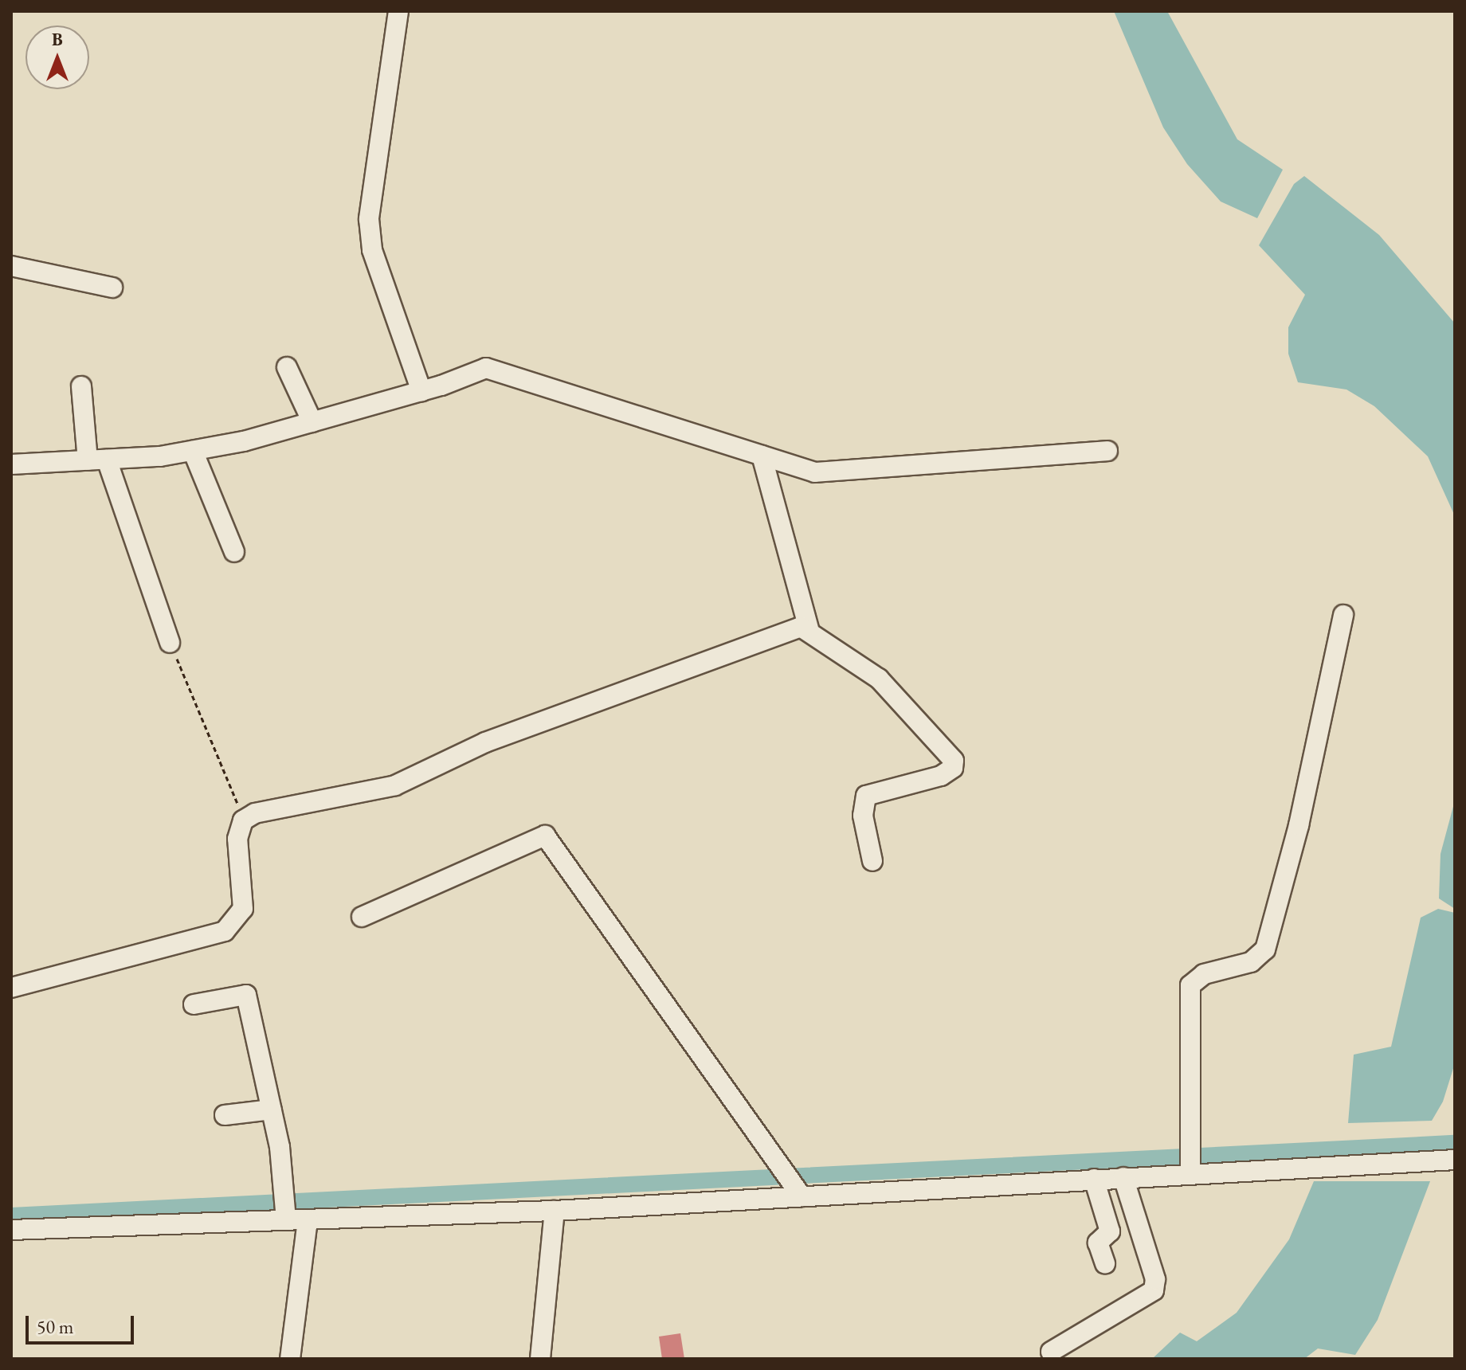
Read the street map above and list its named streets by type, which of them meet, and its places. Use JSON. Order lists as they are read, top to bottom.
{
  "scale_bar": "50 m",
  "north": "top"
}
